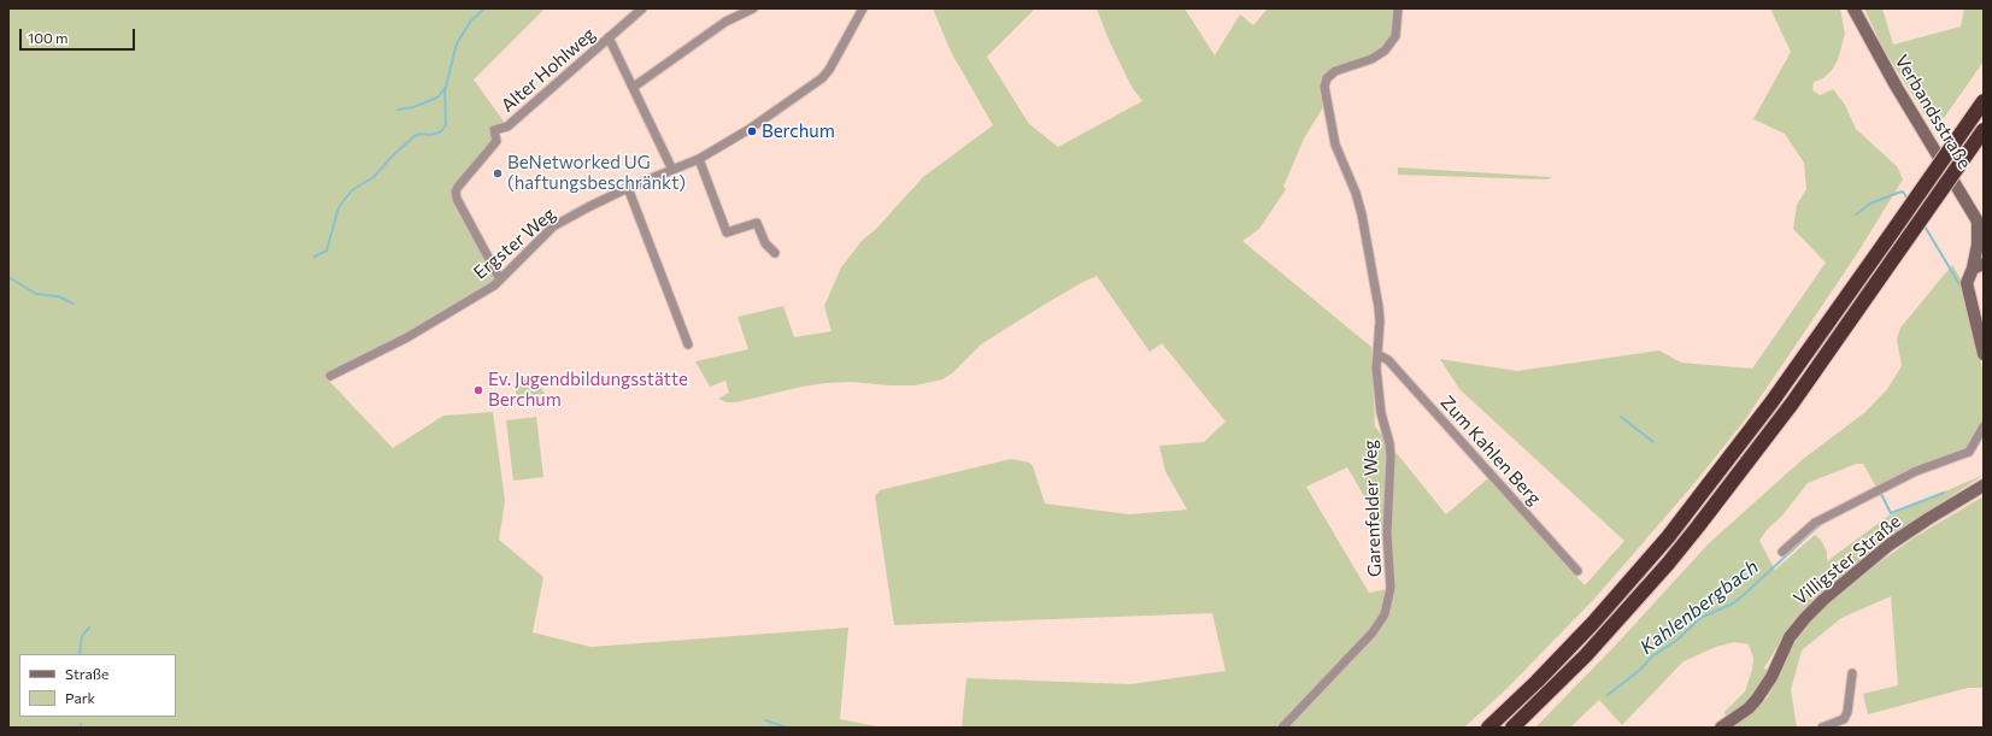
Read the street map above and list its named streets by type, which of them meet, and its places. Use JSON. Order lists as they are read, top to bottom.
{
  "streets": {
    "main road": ["Verbandsstraße", "Villigster Straße"],
    "street": [
      "Alter Hohlweg",
      "Ergster Weg",
      "Zum Kahlen Berg",
      "Garenfelder Weg"
    ]
  },
  "crossings": [
    ["Alter Hohlweg", "Ergster Weg"],
    ["Zum Kahlen Berg", "Garenfelder Weg"]
  ],
  "water": ["Kahlenbergbach"],
  "places": ["Berchum", "BeNetworked UG (haftungsbeschränkt)", "Ev. Jugendbildungsstätte Berchum"],
  "legend": ["Straße", "Park"],
  "scale_bar": "100 m"
}
